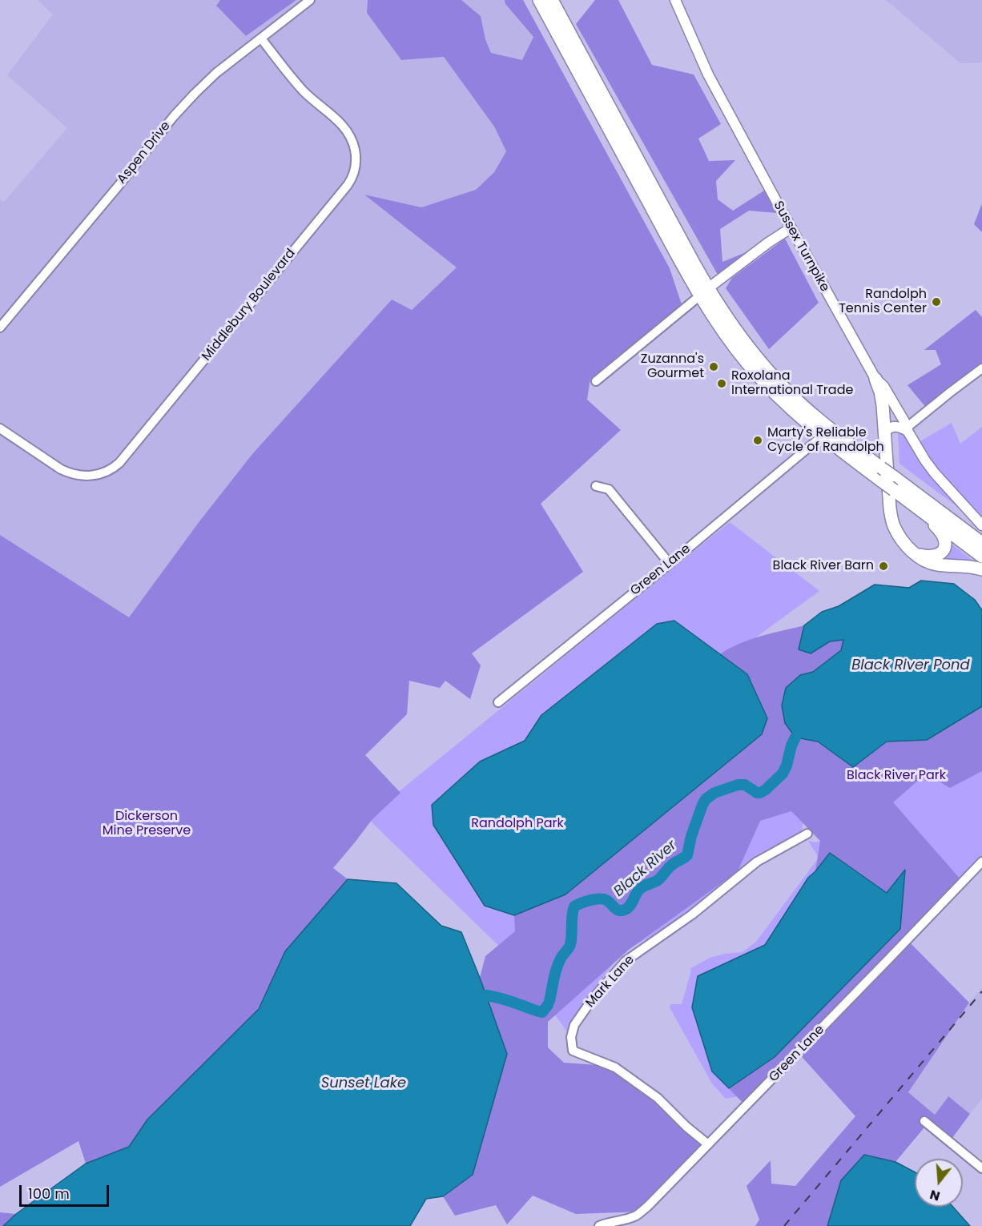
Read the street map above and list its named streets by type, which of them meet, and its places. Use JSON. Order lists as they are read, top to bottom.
{
  "streets": {
    "main road": ["Sussex Turnpike"],
    "street": [
      "Aspen Drive",
      "Middlebury Boulevard",
      "Green Lane",
      "Mark Lane"
    ]
  },
  "crossings": [
    ["Aspen Drive", "Middlebury Boulevard"],
    ["Green Lane", "Mark Lane"]
  ],
  "water": ["Black River Pond", "Black River", "Sunset Lake"],
  "parks": ["Black River Park", "Dickerson Mine Preserve", "Randolph Park"],
  "places": [
    "Randolph Tennis Center",
    "Zuzanna's Gourmet",
    "Roxolana International Trade",
    "Marty's Reliable Cycle of Randolph",
    "Black River Barn"
  ],
  "scale_bar": "100 m",
  "north": "bottom"
}
